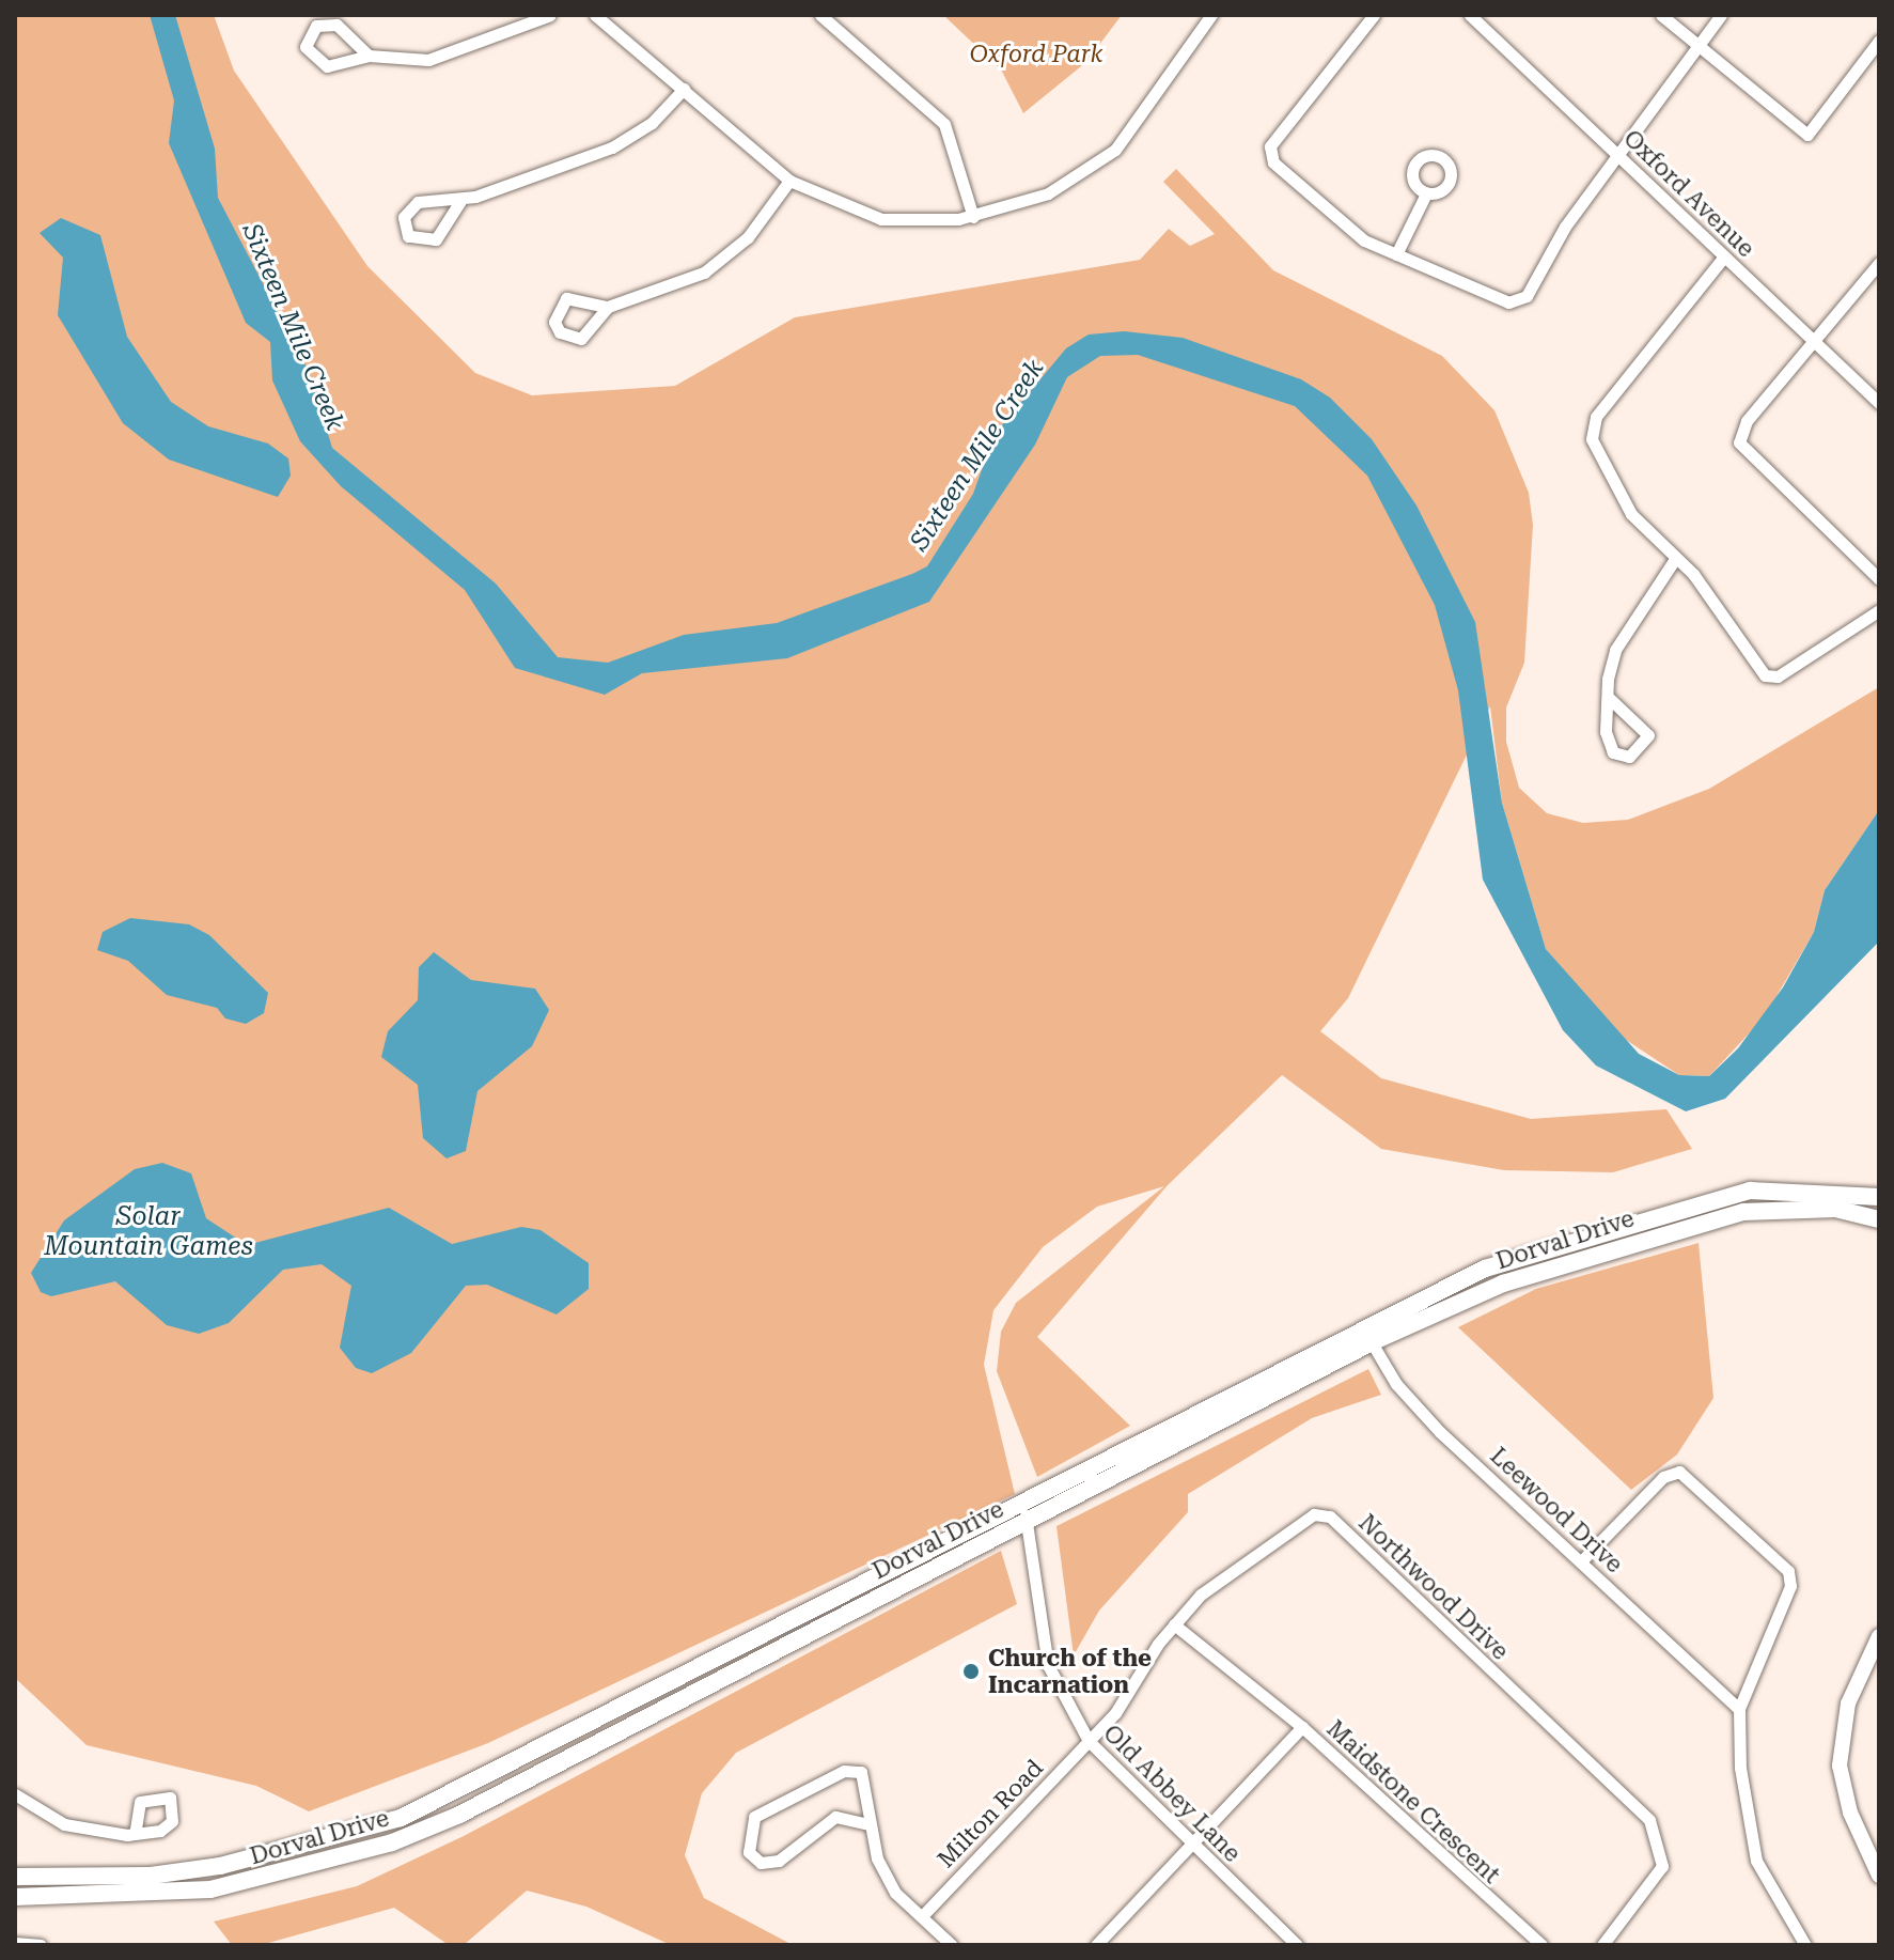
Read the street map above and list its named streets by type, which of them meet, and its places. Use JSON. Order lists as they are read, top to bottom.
{
  "streets": {
    "main road": ["Dorval Drive"],
    "street": [
      "Oxford Avenue",
      "Leewood Drive",
      "Northwood Drive",
      "Old Abbey Lane",
      "Maidstone Crescent",
      "Milton Road"
    ]
  },
  "crossings": [
    ["Dorval Drive", "Leewood Drive"],
    ["Dorval Drive", "Old Abbey Lane"],
    ["Northwood Drive", "Old Abbey Lane"],
    ["Northwood Drive", "Milton Road"],
    ["Old Abbey Lane", "Maidstone Crescent"],
    ["Old Abbey Lane", "Milton Road"]
  ],
  "water": ["Sixteen Mile Creek", "Solar Mountain Games"],
  "parks": ["Oxford Park"],
  "places": ["Church of the Incarnation"]
}
